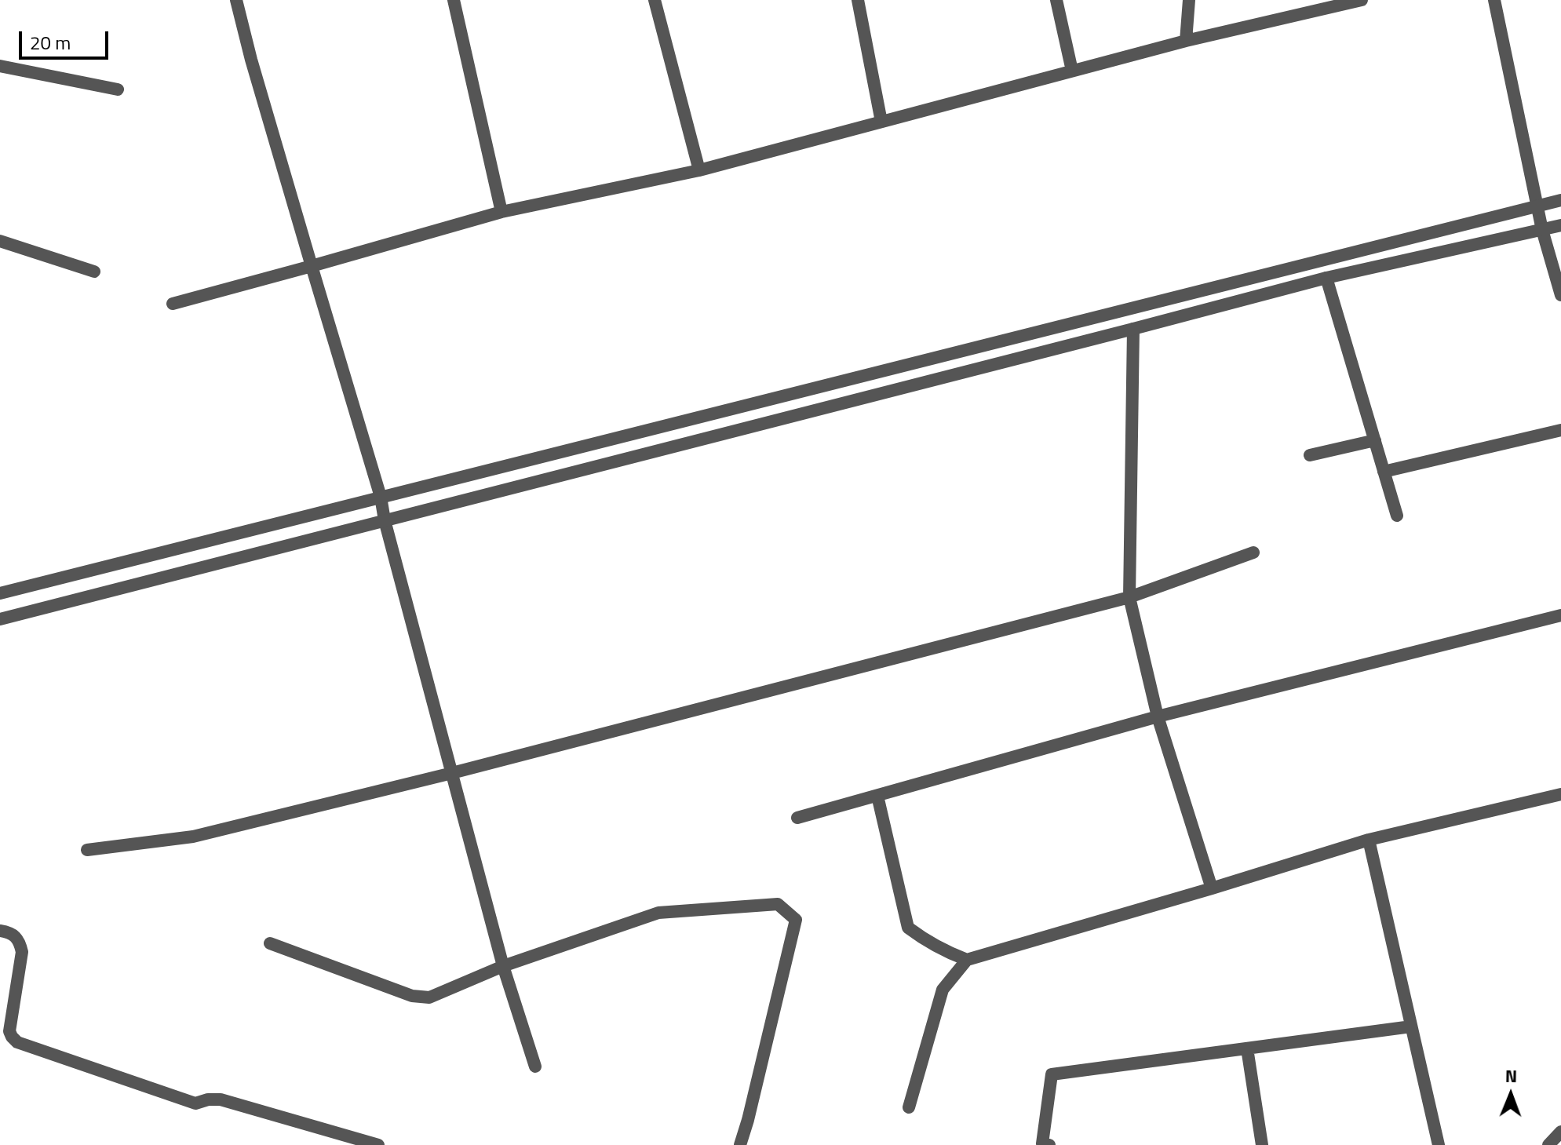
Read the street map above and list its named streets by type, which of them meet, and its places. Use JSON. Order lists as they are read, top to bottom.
{
  "scale_bar": "20 m",
  "north": "top"
}
